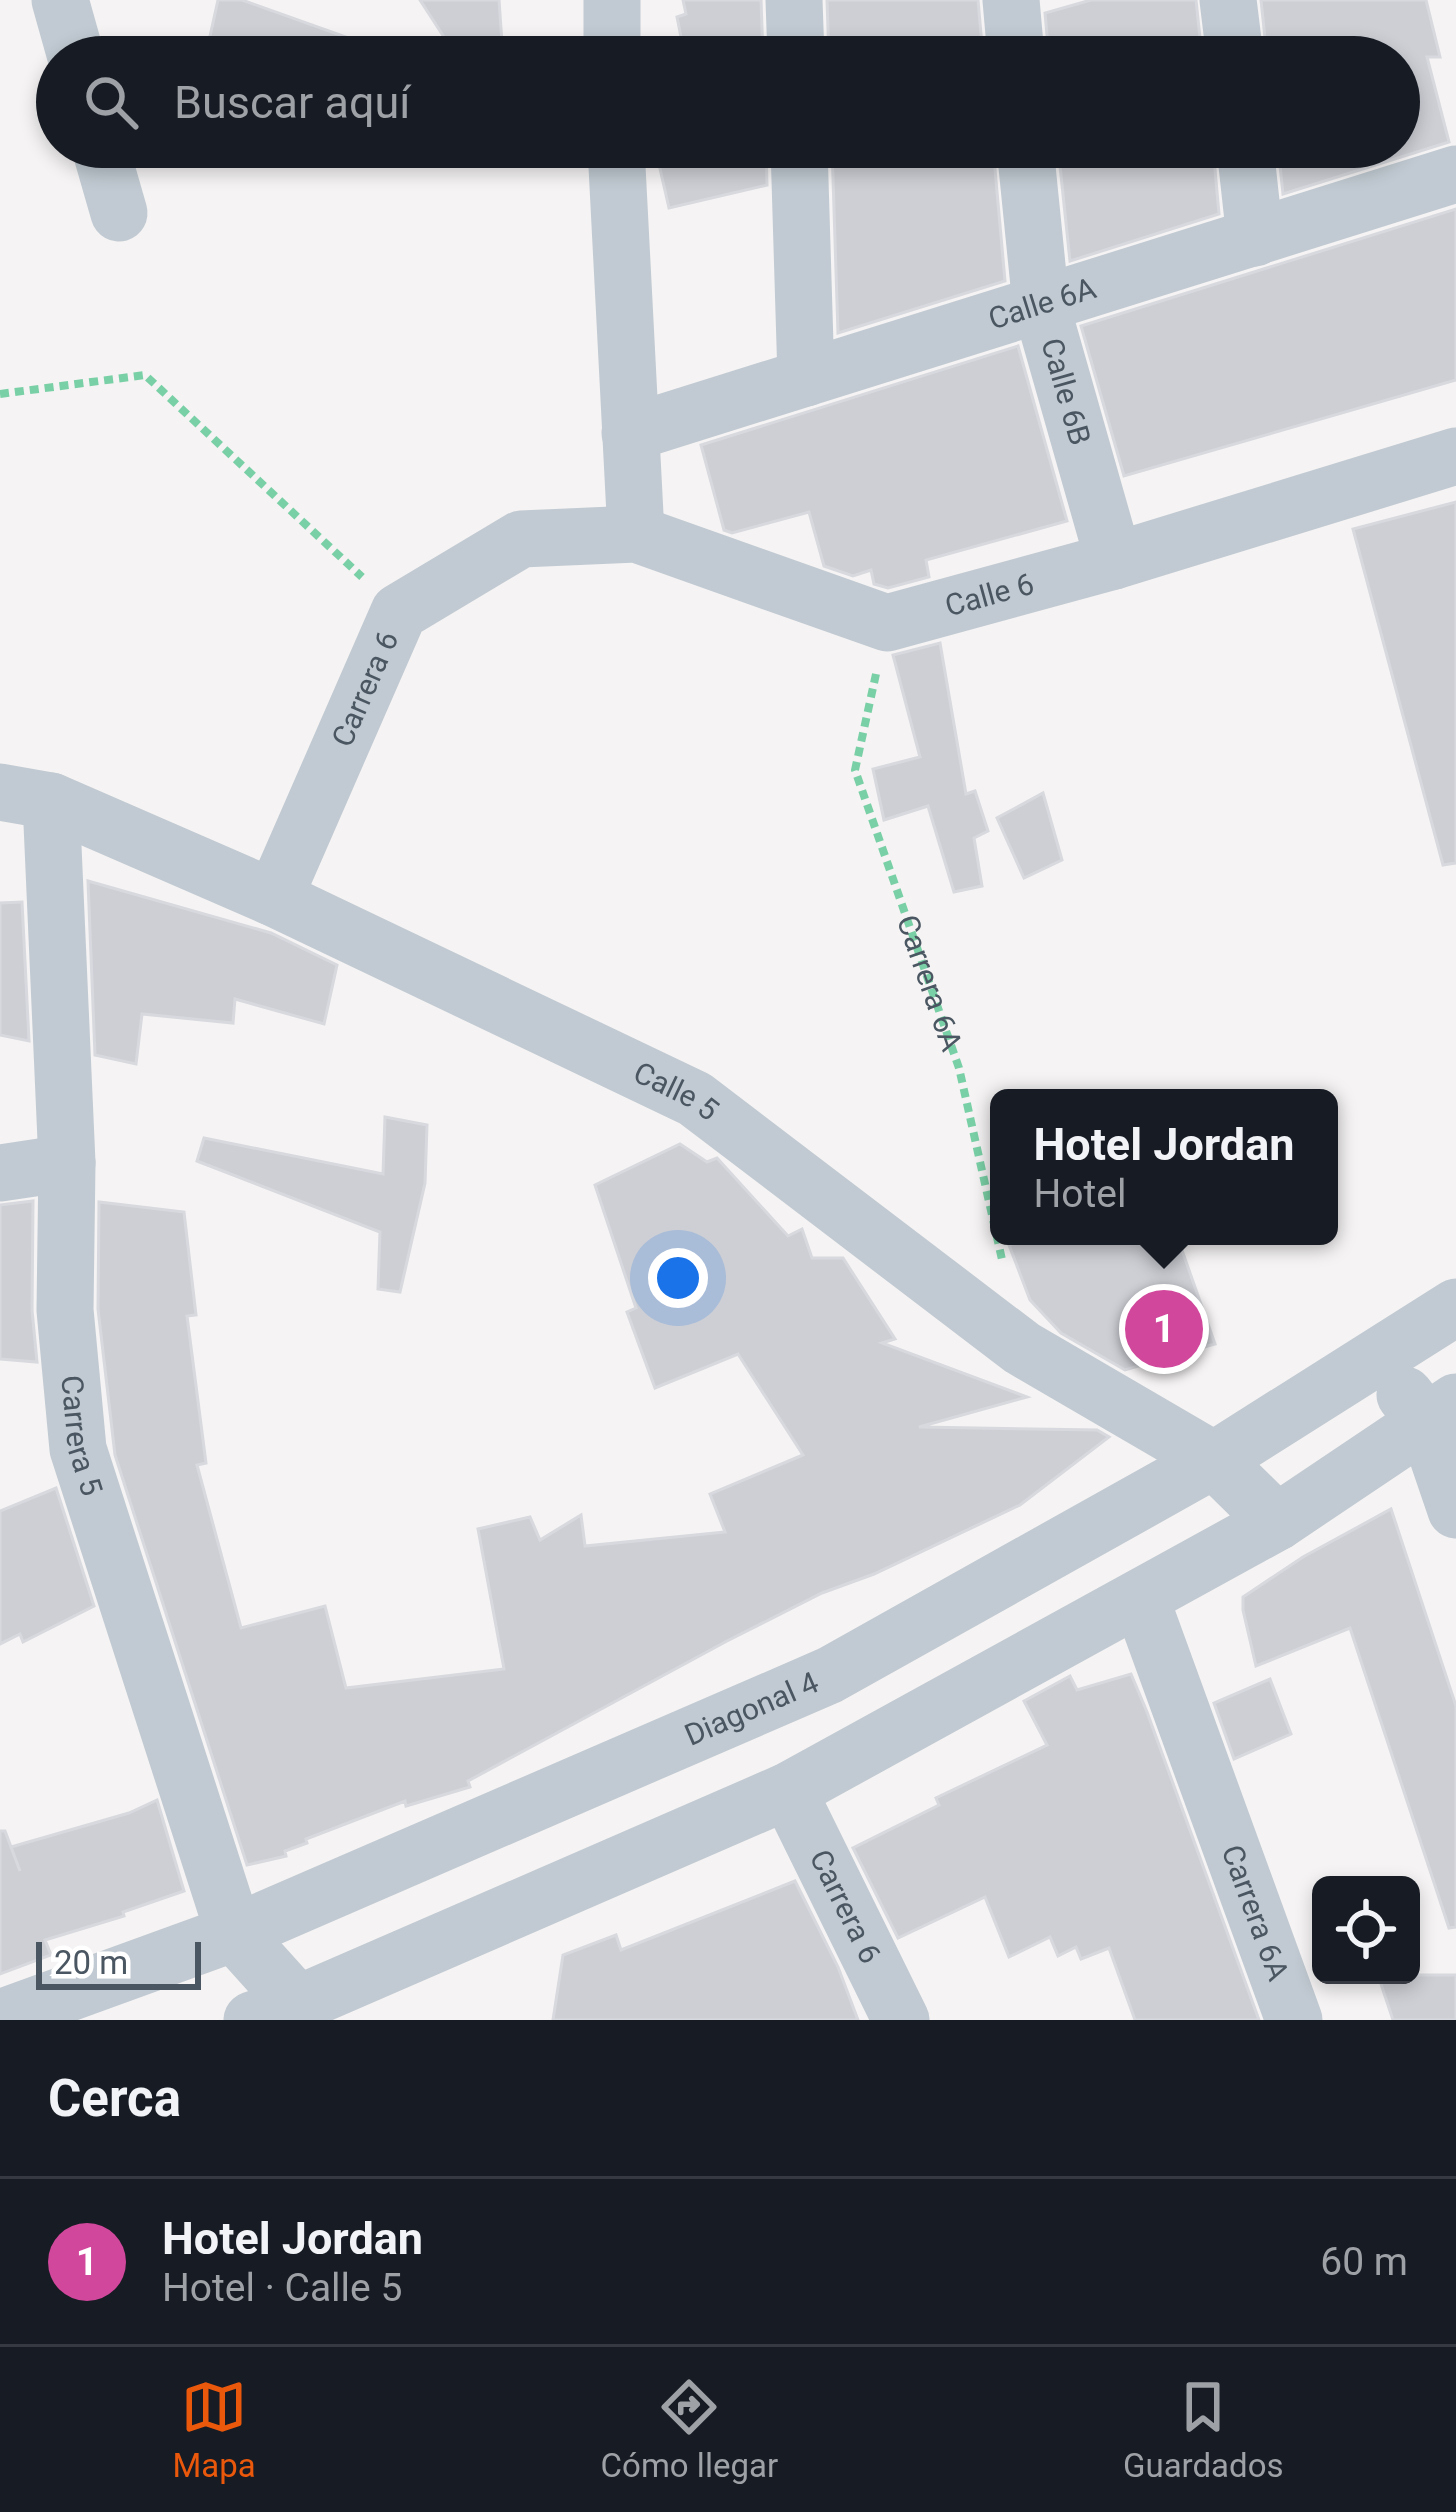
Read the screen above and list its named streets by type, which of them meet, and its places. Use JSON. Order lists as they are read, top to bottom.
{
  "streets": {
    "street": [
      "Calle 6A",
      "Calle 6B",
      "Calle 6",
      "Carrera 6",
      "Carrera 6A",
      "Calle 5",
      "Carrera 5",
      "Diagonal 4"
    ]
  },
  "crossings": [
    ["Calle 6A", "Calle 6B"],
    ["Calle 6B", "Calle 6"],
    ["Calle 6", "Carrera 6A"],
    ["Carrera 6", "Calle 5"],
    ["Carrera 6A", "Calle 5"],
    ["Calle 5", "Carrera 5"],
    ["Calle 5", "Diagonal 4"],
    ["Carrera 5", "Diagonal 4"]
  ],
  "scale_bar": "20 m",
  "page": {
    "search": "Buscar aquí",
    "popup": ["Hotel Jordan", "Hotel"],
    "pins": "1",
    "scale": "20 m",
    "heading": "Cerca",
    "list": [
      {
        "mark": "1",
        "name": "Hotel Jordan",
        "note": "Hotel · Calle 5",
        "value": "60 m"
      }
    ],
    "nav": ["Mapa", "Cómo llegar", "Guardados"]
  }
}
